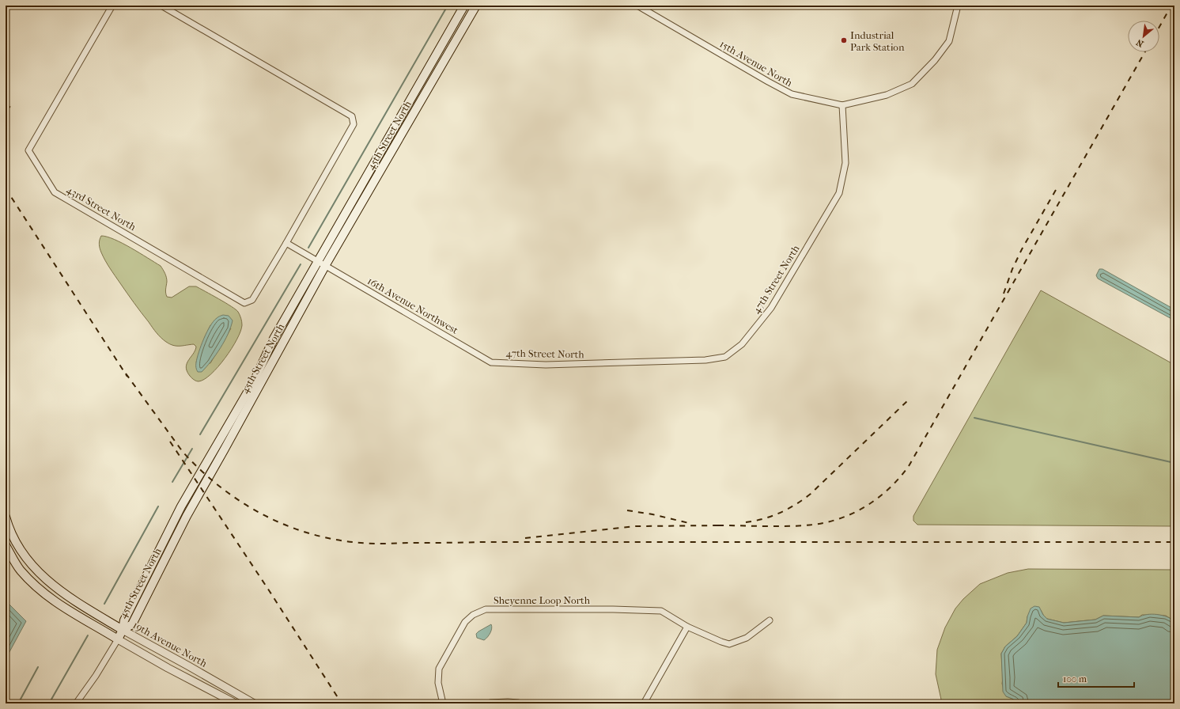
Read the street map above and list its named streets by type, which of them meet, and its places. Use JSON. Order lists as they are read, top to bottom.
{
  "streets": {
    "main road": ["45th Street North", "19th Avenue North"],
    "street": [
      "15th Avenue North",
      "43rd Street North",
      "47th Street North",
      "16th Avenue Northwest",
      "Sheyenne Loop North"
    ]
  },
  "crossings": [
    ["15th Avenue North", "47th Street North"],
    ["45th Street North", "16th Avenue Northwest"],
    ["45th Street North", "19th Avenue North"],
    ["43rd Street North", "16th Avenue Northwest"],
    ["47th Street North", "16th Avenue Northwest"]
  ],
  "places": ["Industrial Park Station"],
  "scale_bar": "100 m",
  "north": "bottom left"
}
